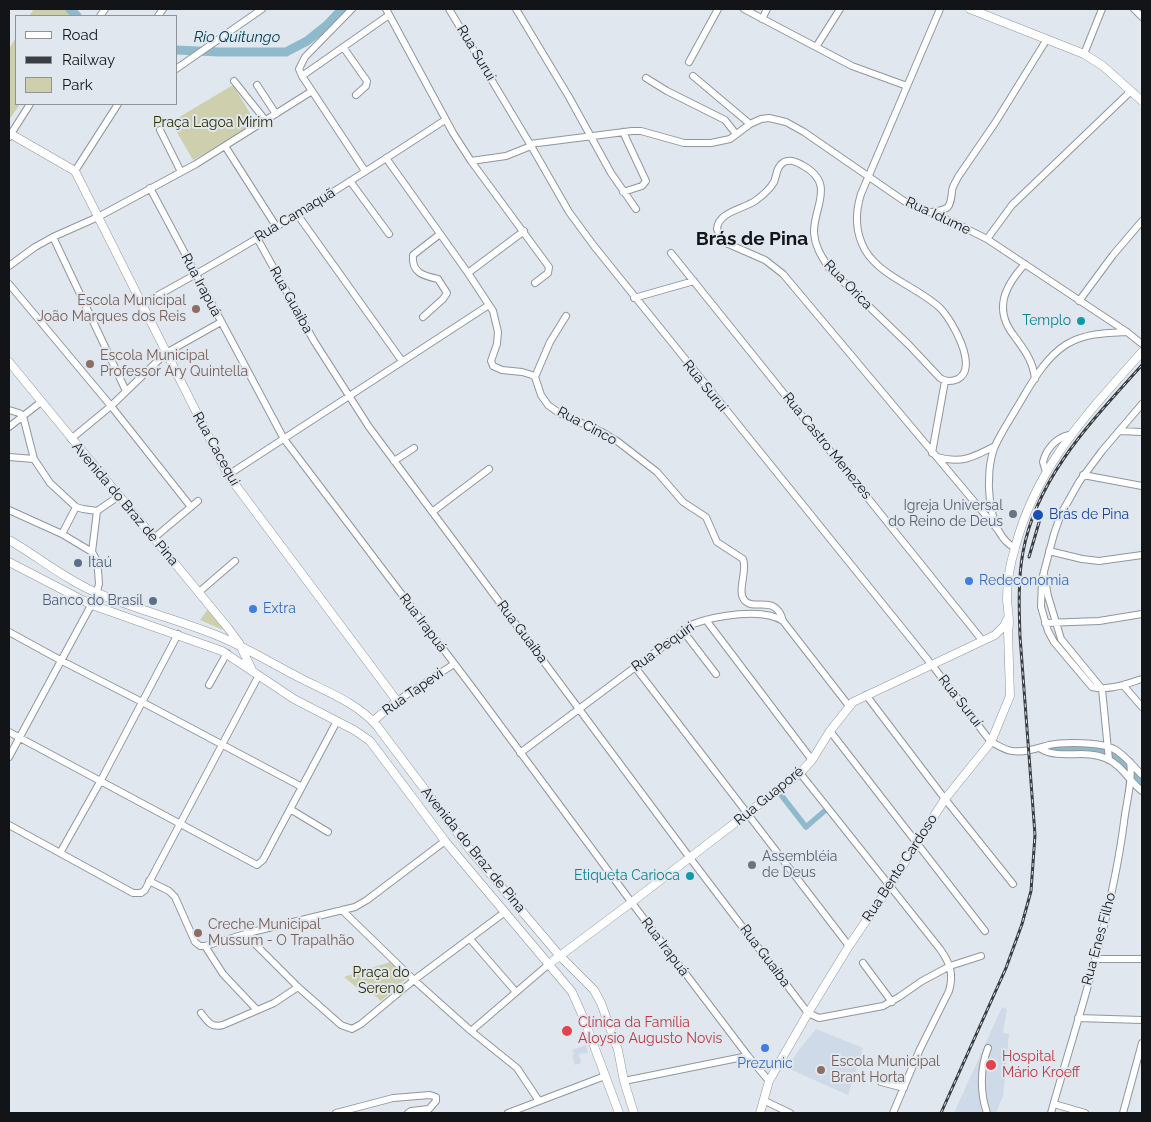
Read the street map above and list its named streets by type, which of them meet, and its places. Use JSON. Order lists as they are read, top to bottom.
{
  "streets": {
    "main road": [
      "Rua Cacequi",
      "Avenida do Braz de Pina",
      "Rua Tapevi",
      "Rua Guaporé",
      "Rua Bento Cardoso"
    ],
    "street": [
      "Rua Suruí",
      "Rua Camaquã",
      "Rua Idume",
      "Rua Irapuá",
      "Rua Orica",
      "Rua Guaíba",
      "Rua Cinco",
      "Rua Castro Menezes",
      "Rua Pequiri",
      "Rua Enes Filho"
    ]
  },
  "crossings": [
    ["Rua Suruí", "Rua Guaporé"],
    ["Rua Suruí", "Rua Bento Cardoso"],
    ["Rua Camaquã", "Rua Irapuá"],
    ["Rua Camaquã", "Rua Guaíba"],
    ["Rua Camaquã", "Rua Cacequi"],
    ["Rua Irapuá", "Rua Pequiri"],
    ["Rua Irapuá", "Rua Tapevi"],
    ["Rua Irapuá", "Rua Guaporé"],
    ["Rua Irapuá", "Rua Bento Cardoso"],
    ["Rua Orica", "Rua Bento Cardoso"],
    ["Rua Guaíba", "Rua Pequiri"],
    ["Rua Guaíba", "Rua Guaporé"],
    ["Rua Guaíba", "Rua Bento Cardoso"],
    ["Rua Cinco", "Rua Pequiri"],
    ["Rua Castro Menezes", "Rua Guaporé"],
    ["Rua Cacequi", "Rua Tapevi"],
    ["Avenida do Braz de Pina", "Rua Tapevi"],
    ["Avenida do Braz de Pina", "Rua Guaporé"],
    ["Rua Guaporé", "Rua Bento Cardoso"]
  ],
  "districts": ["Brás de Pina"],
  "water": ["Rio Quitungo"],
  "parks": ["Praça Lagoa Mirim", "Praça do Sereno"],
  "places": [
    "Escola Municipal João Marques dos Reis",
    "Templo",
    "Escola Municipal Professor Ary Quintella",
    "Igreja Universal do Reino de Deus",
    "Brás de Pina",
    "Itaú",
    "Redeconomia",
    "Banco do Brasil",
    "Extra",
    "Assembléia de Deus",
    "Etiqueta Carioca",
    "Creche Municipal Mussum - O Trapalhão",
    "Clínica da Família Aloysio Augusto Novis",
    "Prezunic",
    "Hospital Mário Kroeff",
    "Escola Municipal Brant Horta"
  ],
  "legend": ["Road", "Railway", "Park"]
}
